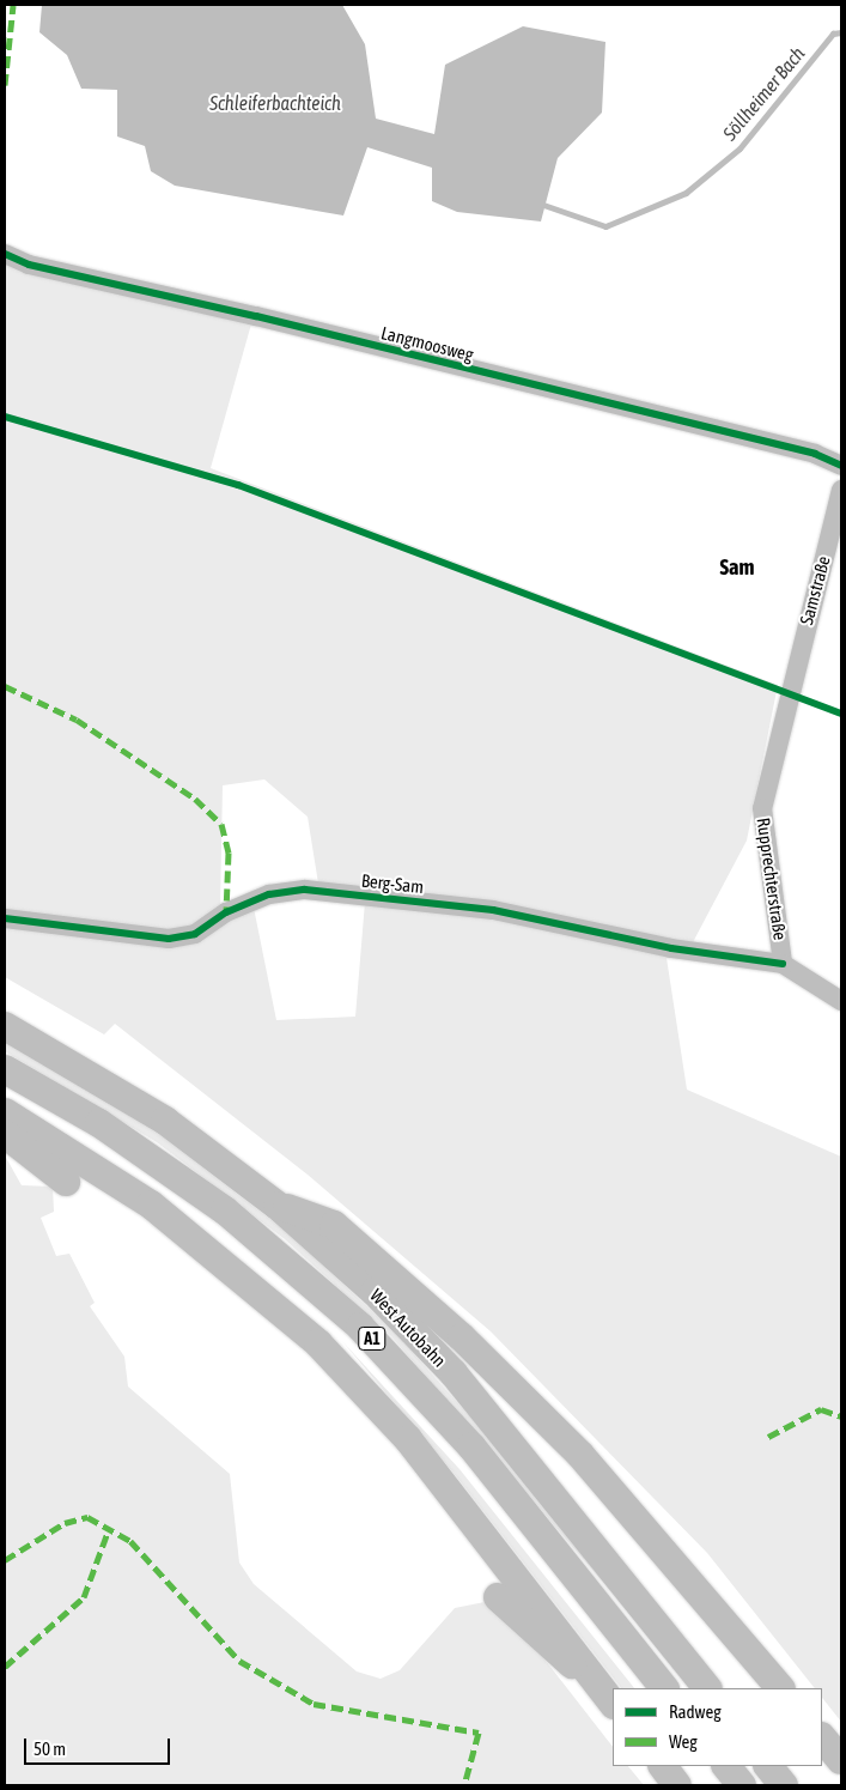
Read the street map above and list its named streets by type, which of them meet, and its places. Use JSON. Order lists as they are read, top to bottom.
{
  "streets": {
    "highway": ["West Autobahn", "A1"],
    "street": [
      "Langmoosweg",
      "Samstraße",
      "Rupprechterstraße",
      "Berg-Sam"
    ]
  },
  "crossings": [
    ["Samstraße", "Rupprechterstraße"],
    ["Rupprechterstraße", "Berg-Sam"]
  ],
  "districts": ["Sam"],
  "water": ["Söllheimer Bach", "Schleiferbachteich"],
  "legend": ["Radweg", "Weg"],
  "scale_bar": "50 m"
}
